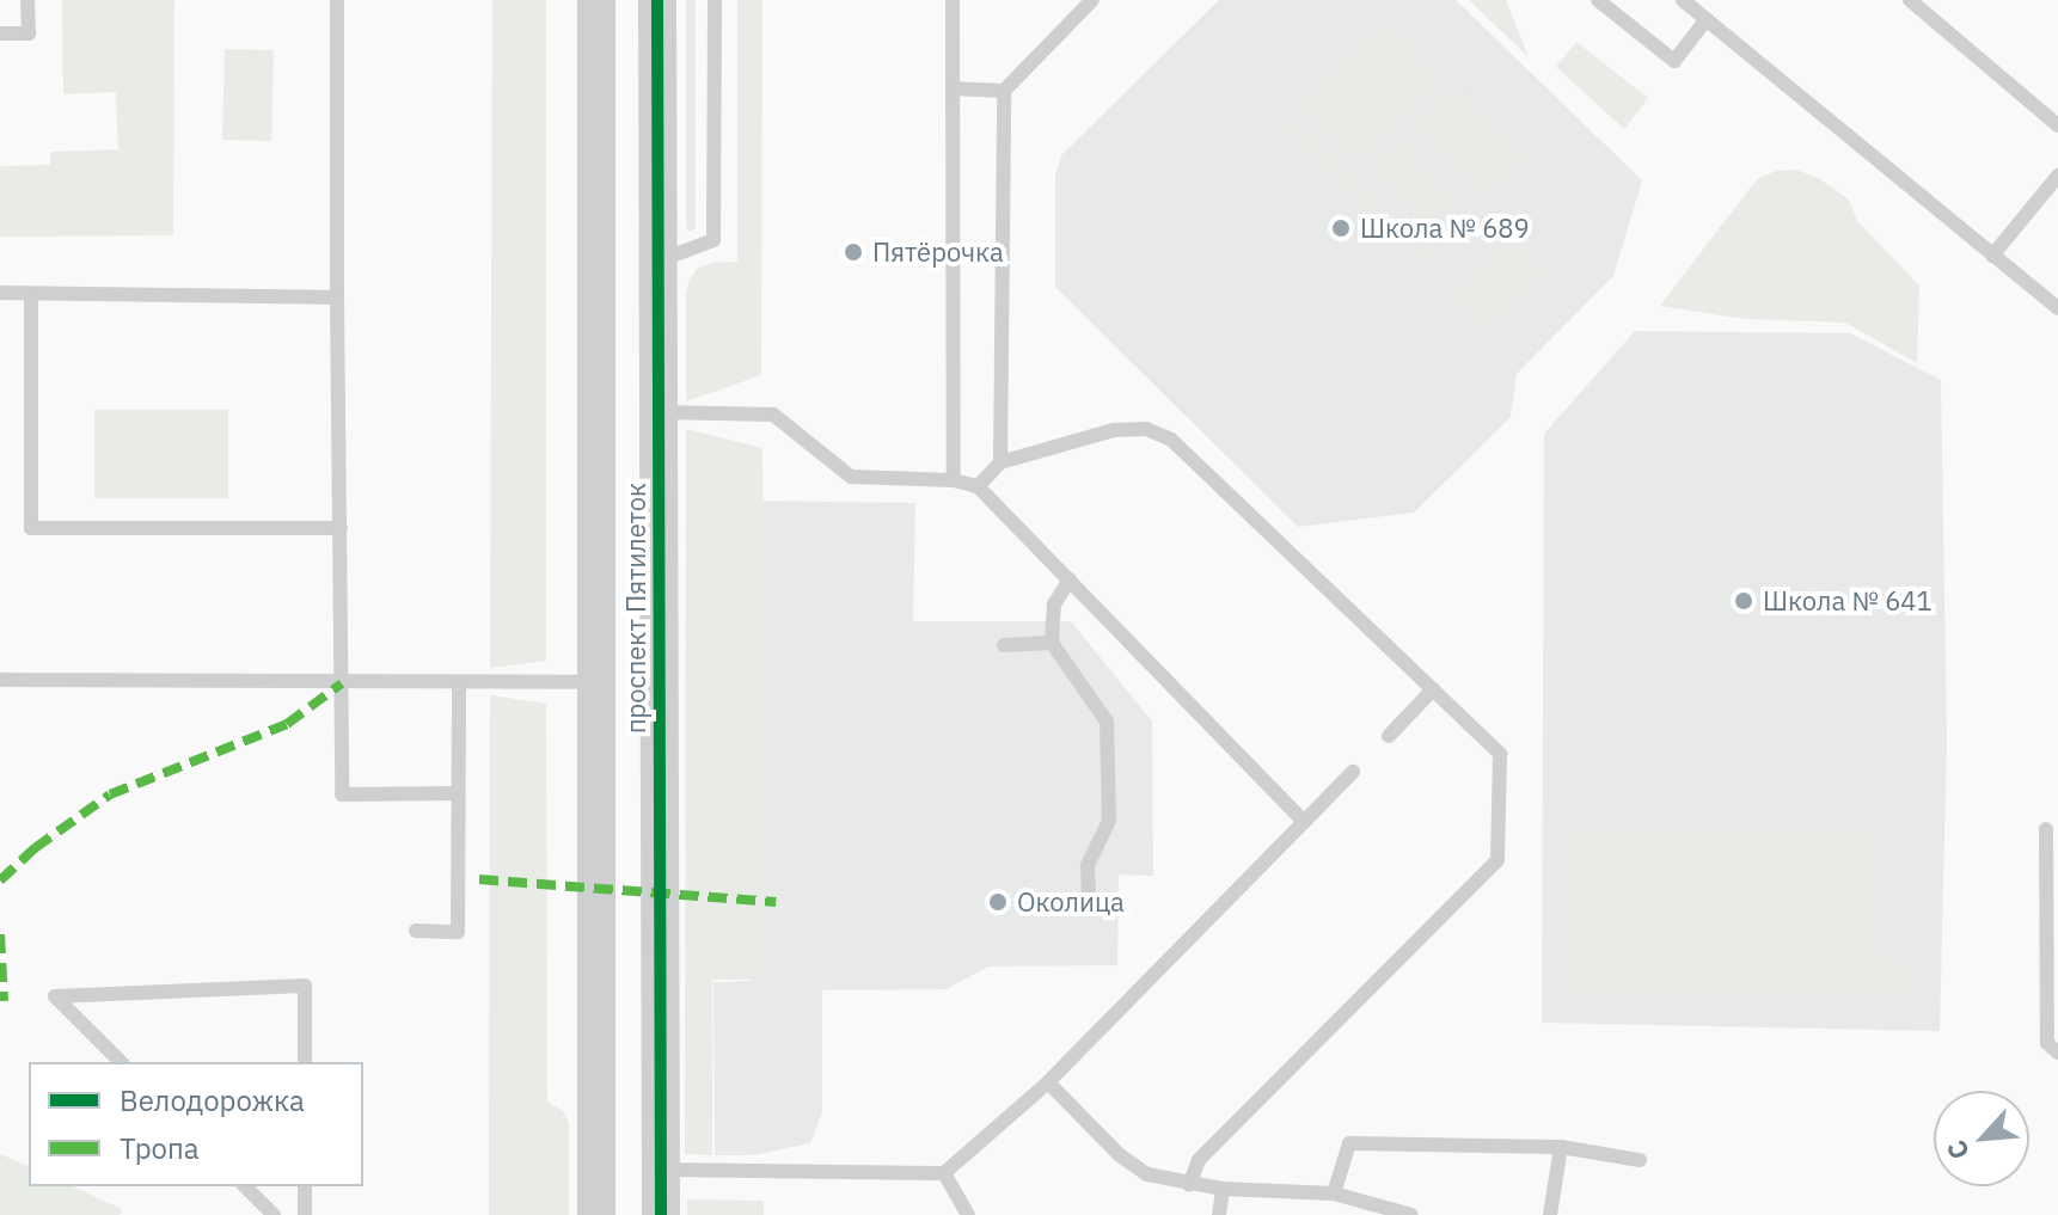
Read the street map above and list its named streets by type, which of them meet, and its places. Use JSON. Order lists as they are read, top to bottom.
{
  "streets": {
    "street": ["проспект Пятилеток"]
  },
  "places": [
    "Школа № 689",
    "Пятёрочка",
    "Школа № 641",
    "Околица"
  ],
  "legend": ["Велодорожка", "Тропа"],
  "north": "bottom left"
}
